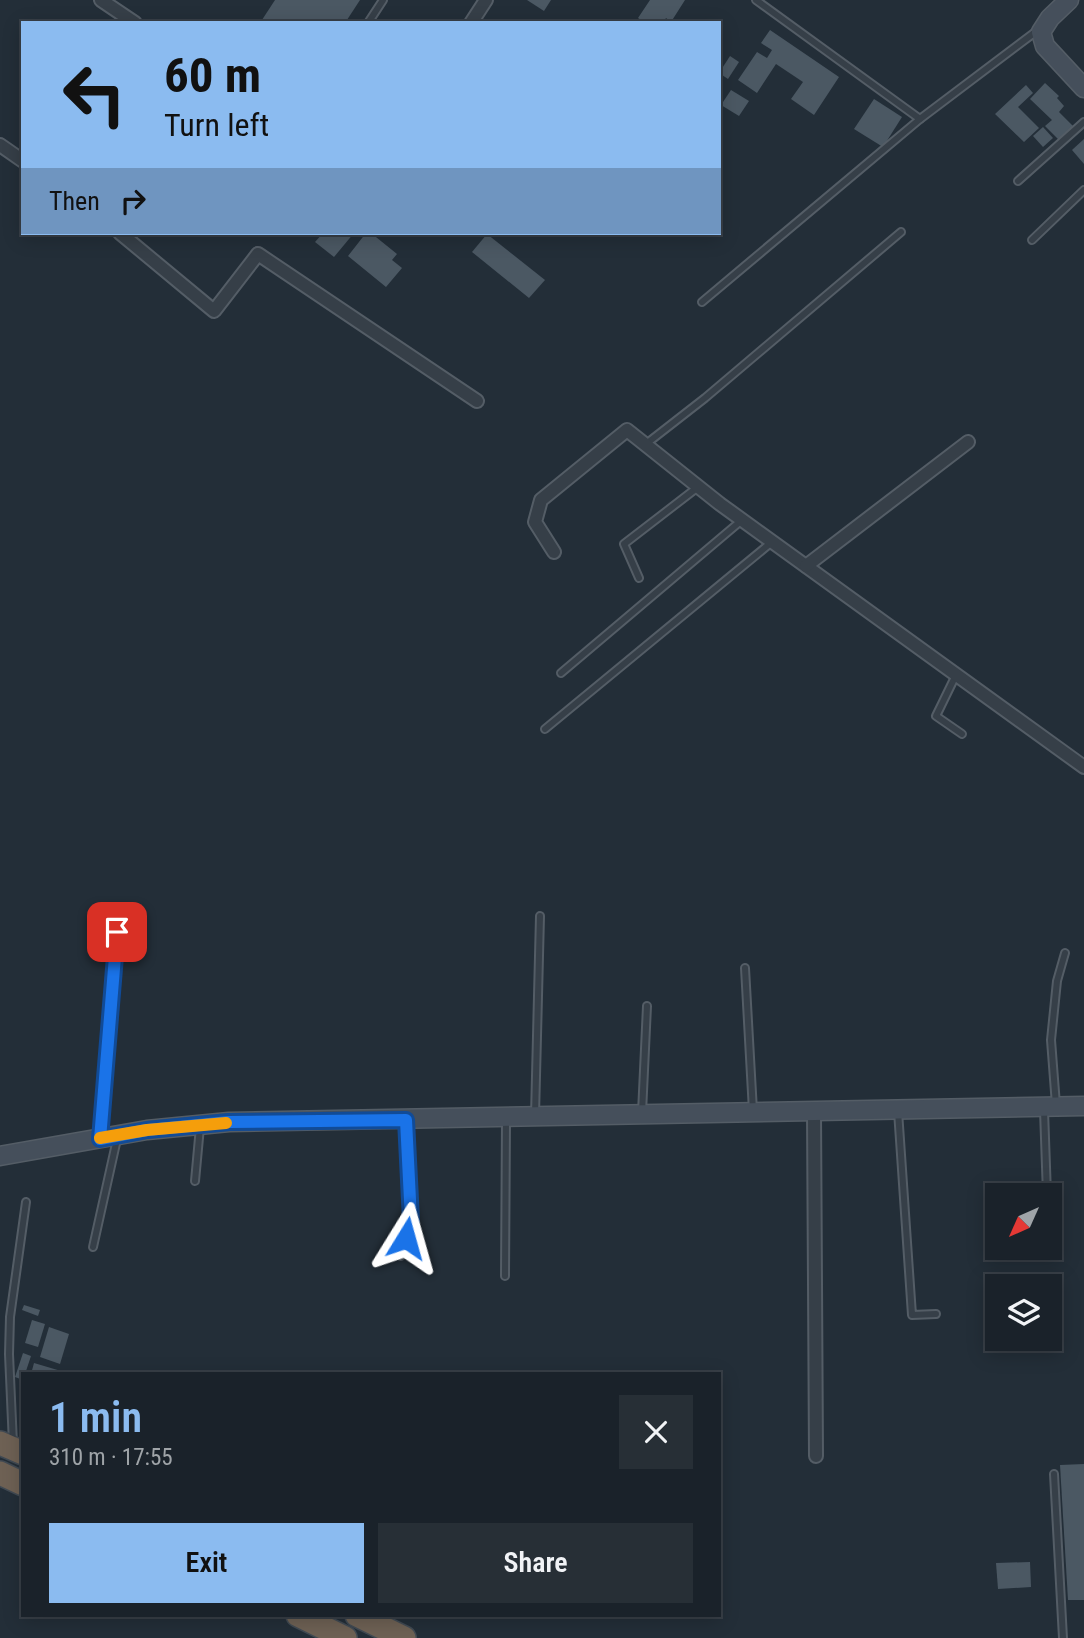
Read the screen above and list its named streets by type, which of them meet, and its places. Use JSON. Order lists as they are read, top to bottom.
{
  "north": "bottom left",
  "page": {
    "turn": ["60 m", "Turn left"],
    "then": "Then",
    "heading": ["1 min", "310 m · 17:55"],
    "buttons": ["Exit", "Share"]
  }
}
